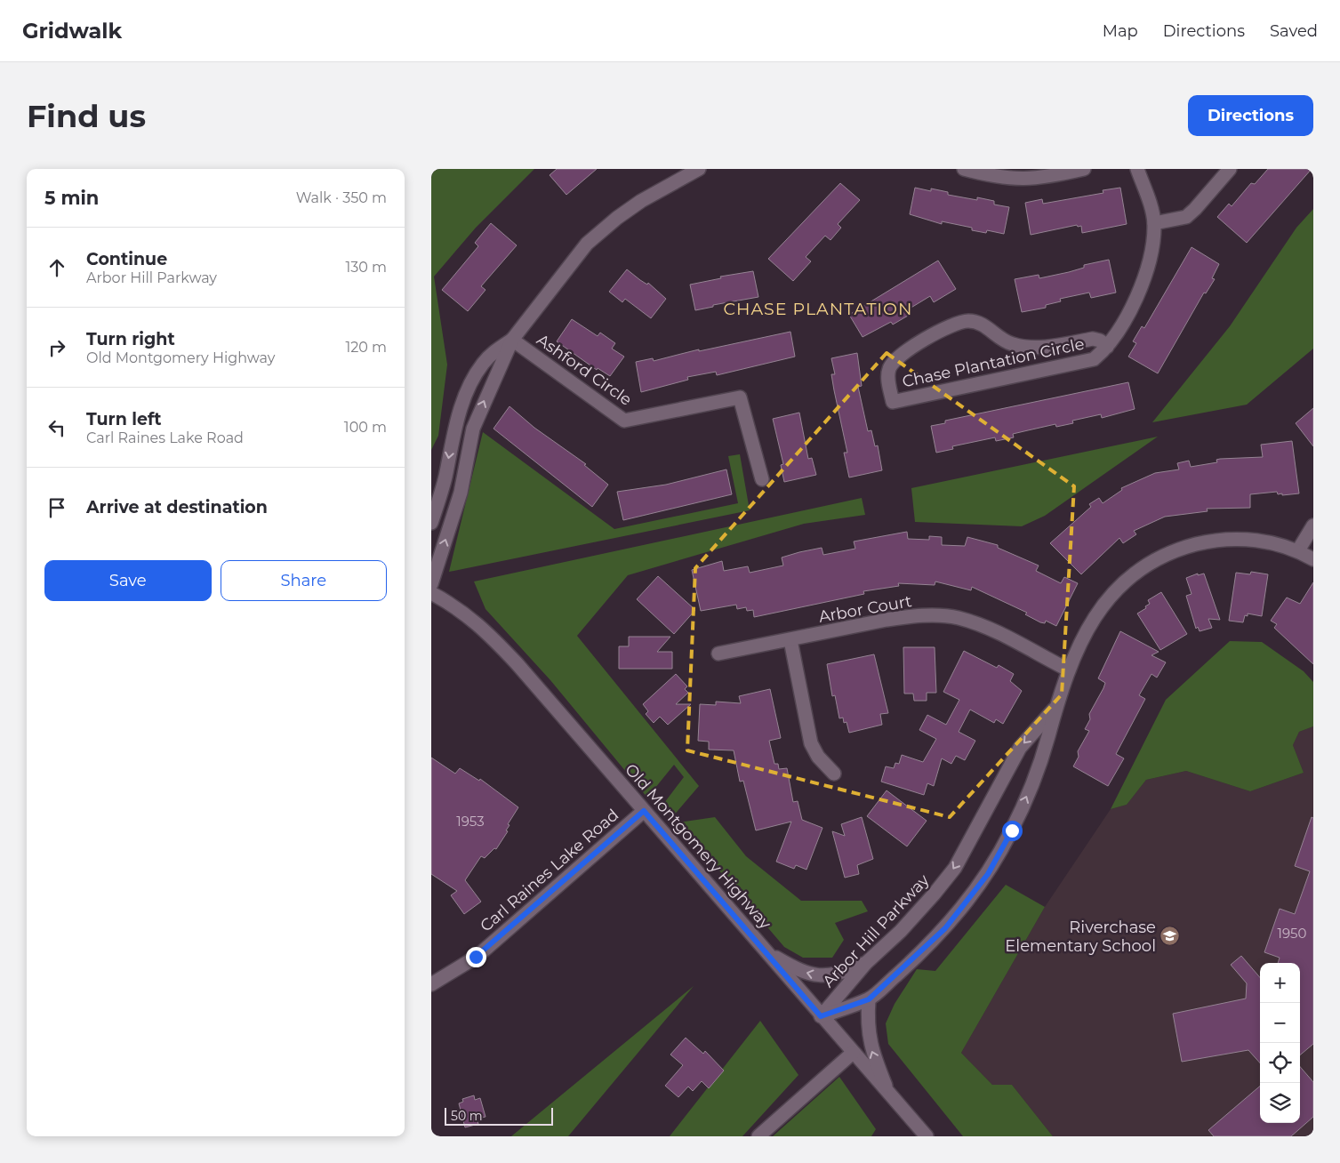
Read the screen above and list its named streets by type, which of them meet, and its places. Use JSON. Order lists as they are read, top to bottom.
{
  "streets": {
    "street": [
      "Chase Plantation Circle",
      "Ashford Circle",
      "Arbor Court",
      "Old Montgomery Highway",
      "Carl Raines Lake Road",
      "Arbor Hill Parkway"
    ]
  },
  "crossings": [
    ["Arbor Court", "Arbor Hill Parkway"],
    ["Old Montgomery Highway", "Carl Raines Lake Road"],
    ["Old Montgomery Highway", "Arbor Hill Parkway"]
  ],
  "districts": ["CHASE PLANTATION"],
  "places": {
    "school or university": ["Riverchase Elementary School"]
  },
  "house_numbers": ["1953", "1950"],
  "scale_bar": "50 m",
  "page": {
    "header": "Gridwalk",
    "nav": ["Map", "Directions", "Saved"],
    "buttons": [
      "Directions",
      ["Save", "Share"]
    ],
    "title": "Find us",
    "heading": ["5 min", "Walk · 350 m"],
    "list": [
      ["Continue", "Arbor Hill Parkway", "130 m"],
      ["Turn right", "Old Montgomery Highway", "120 m"],
      ["Turn left", "Carl Raines Lake Road", "100 m"],
      "Arrive at destination"
    ],
    "map_buttons": ["+", "−"],
    "scale": "50 m"
  }
}
